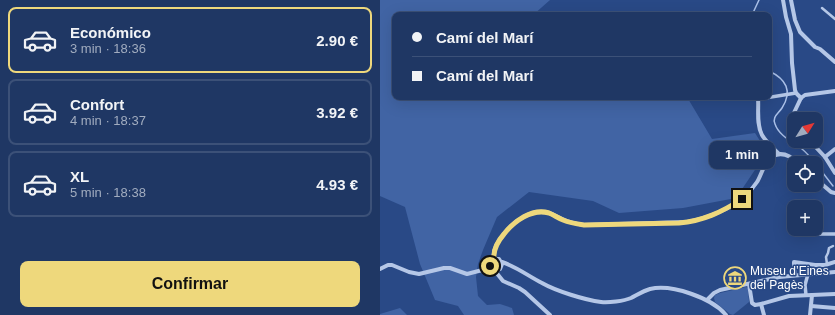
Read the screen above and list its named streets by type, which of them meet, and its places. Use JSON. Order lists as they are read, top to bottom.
{
  "places": {
    "museum": ["Museu d’Eines del Pagès"]
  },
  "north": "top right",
  "page": {
    "list": [
      {
        "name": "Económico",
        "note": "3 min · 18:36",
        "value": "2.90 €"
      },
      {
        "name": "Confort",
        "note": "4 min · 18:37",
        "value": "3.92 €"
      },
      {
        "name": "XL",
        "note": "5 min · 18:38",
        "value": "4.93 €"
      }
    ],
    "banner": ["Camí del Marí", "Camí del Marí"],
    "map_buttons": "+",
    "bubble": "1 min",
    "buttons": "Confirmar"
  }
}
